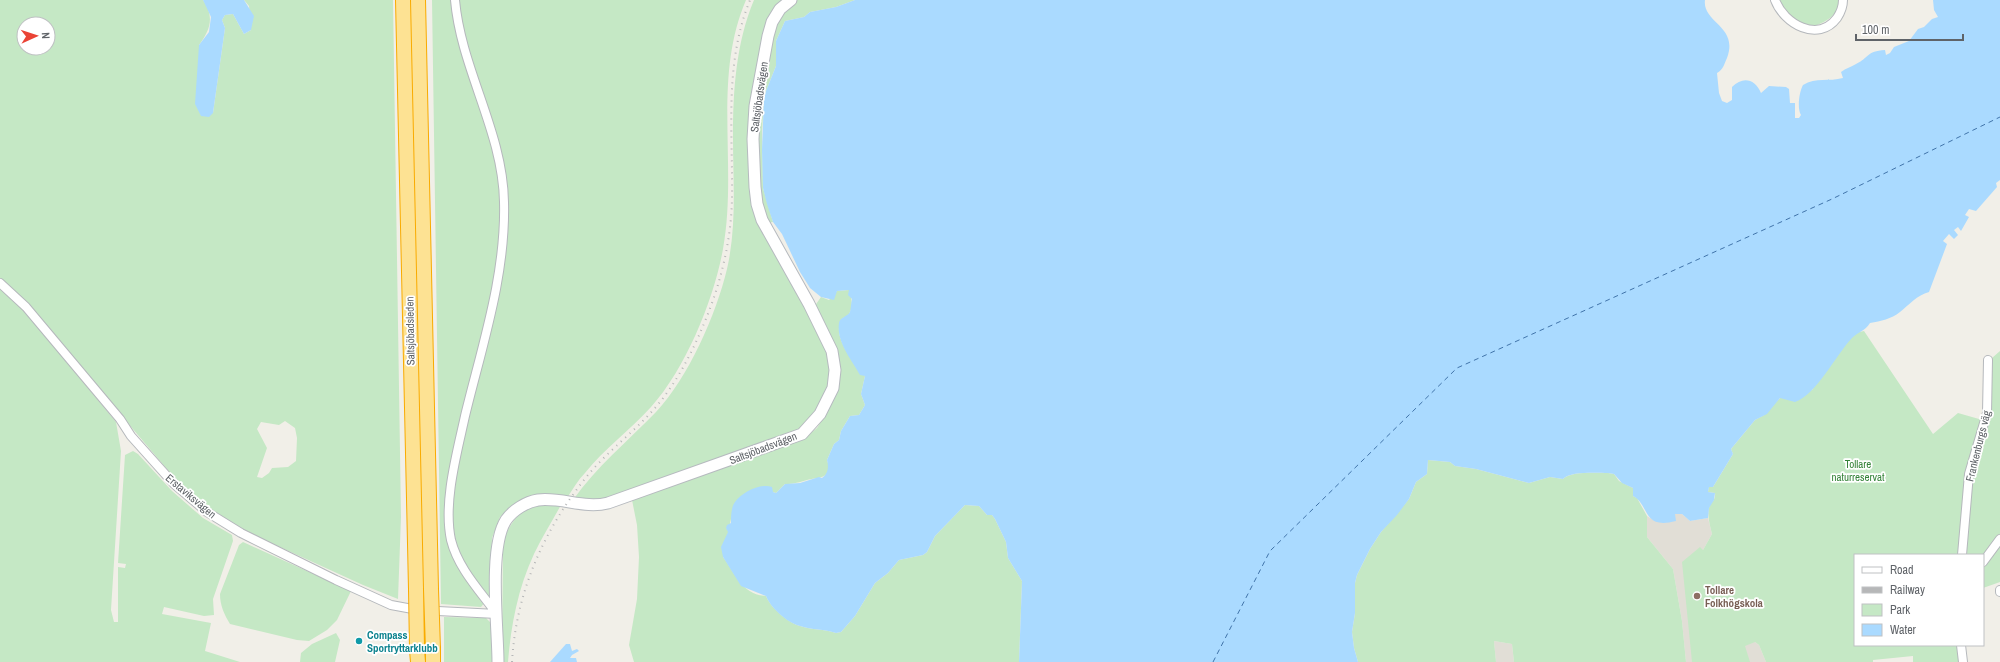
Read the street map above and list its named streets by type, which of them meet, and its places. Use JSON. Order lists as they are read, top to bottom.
{
  "streets": {
    "highway": ["Saltsjöbadsleden"],
    "street": ["Saltsjöbadsvägen", "Frankenburgs väg", "Erstaviksvägen"]
  },
  "crossings": [
    ["Saltsjöbadsvägen", "Erstaviksvägen"]
  ],
  "parks": ["Tollare naturreservat"],
  "places": ["Tollare Folkhögskola", "Compass Sportryttarklubb"],
  "legend": [
    "Road",
    "Railway",
    "Park",
    "Water"
  ],
  "scale_bar": "100 m",
  "north": "right"
}
